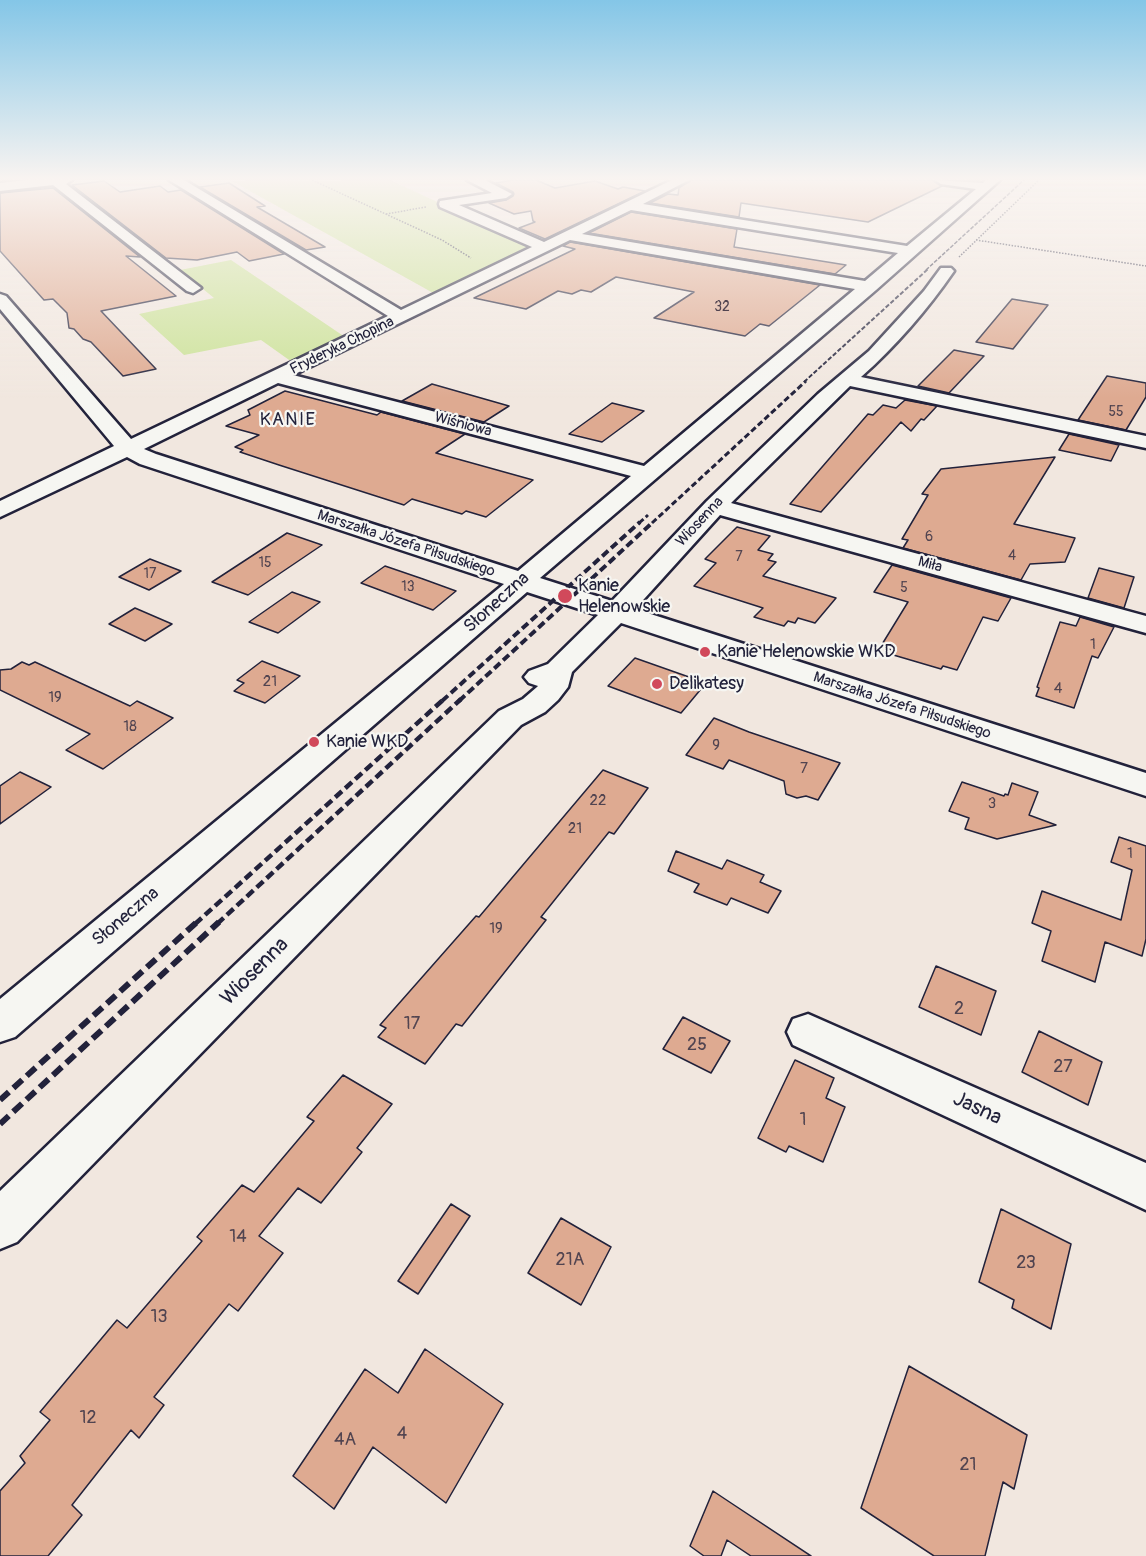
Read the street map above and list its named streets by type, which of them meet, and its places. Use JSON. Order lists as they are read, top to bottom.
{
  "streets": {
    "street": [
      "Fryderyka Chopina",
      "Wiśniowa",
      "Wiosenna",
      "Marszałka Józefa Piłsudskiego",
      "Miła",
      "Słoneczna",
      "Jasna"
    ]
  },
  "crossings": [
    ["Fryderyka Chopina", "Wiśniowa"],
    ["Fryderyka Chopina", "Marszałka Józefa Piłsudskiego"],
    ["Wiśniowa", "Słoneczna"],
    ["Wiosenna", "Marszałka Józefa Piłsudskiego"],
    ["Wiosenna", "Miła"],
    ["Marszałka Józefa Piłsudskiego", "Słoneczna"]
  ],
  "districts": ["KANIE"],
  "places": [
    "Kanie Helenowskie",
    "Kanie Helenowskie WKD",
    "Delikatesy",
    "Kanie WKD"
  ],
  "house_numbers": [
    "32",
    "55",
    "6",
    "4",
    "7",
    "15",
    "17",
    "13",
    "5",
    "1",
    "21",
    "4",
    "19",
    "18",
    "9",
    "7",
    "22",
    "3",
    "21",
    "1",
    "19",
    "2",
    "17",
    "25",
    "27",
    "1",
    "14",
    "21A",
    "23",
    "13",
    "12",
    "4",
    "4A",
    "21"
  ]
}
